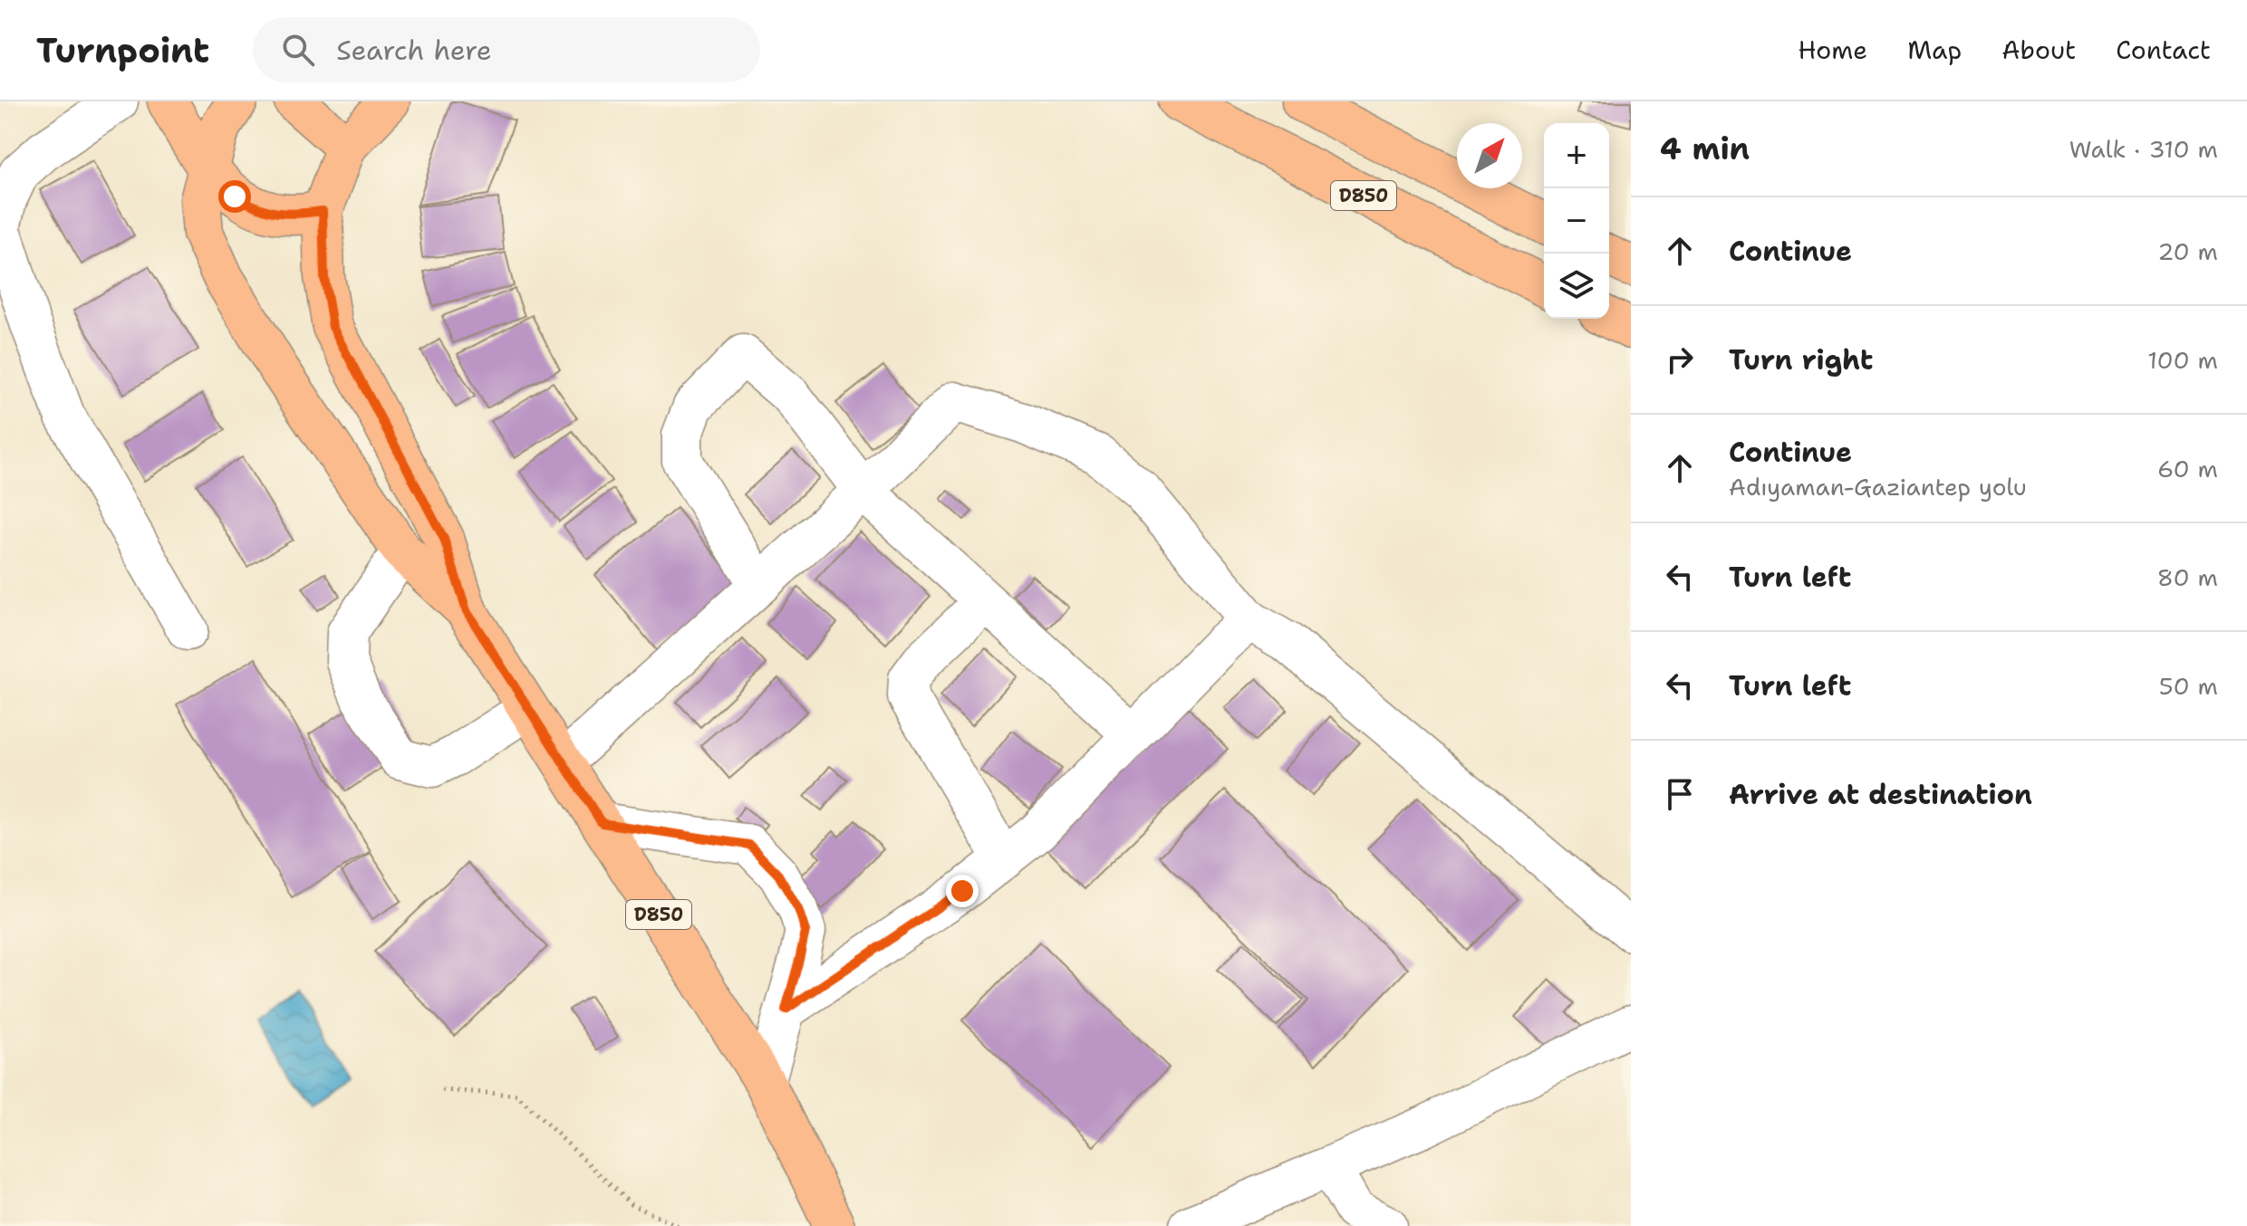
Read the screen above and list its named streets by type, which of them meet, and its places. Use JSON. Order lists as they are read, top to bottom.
{
  "streets": {
    "main road": ["D850"]
  },
  "north": "top right",
  "page": {
    "header": "Turnpoint",
    "search": "Search here",
    "nav": [
      "Home",
      "Map",
      "About",
      "Contact"
    ],
    "heading": ["4 min", "Walk · 310 m"],
    "map_buttons": ["+", "−"],
    "list": [
      ["Continue", "20 m"],
      ["Turn right", "100 m"],
      ["Continue", "Adıyaman-Gaziantep yolu", "60 m"],
      ["Turn left", "80 m"],
      ["Turn left", "50 m"],
      "Arrive at destination"
    ]
  }
}
